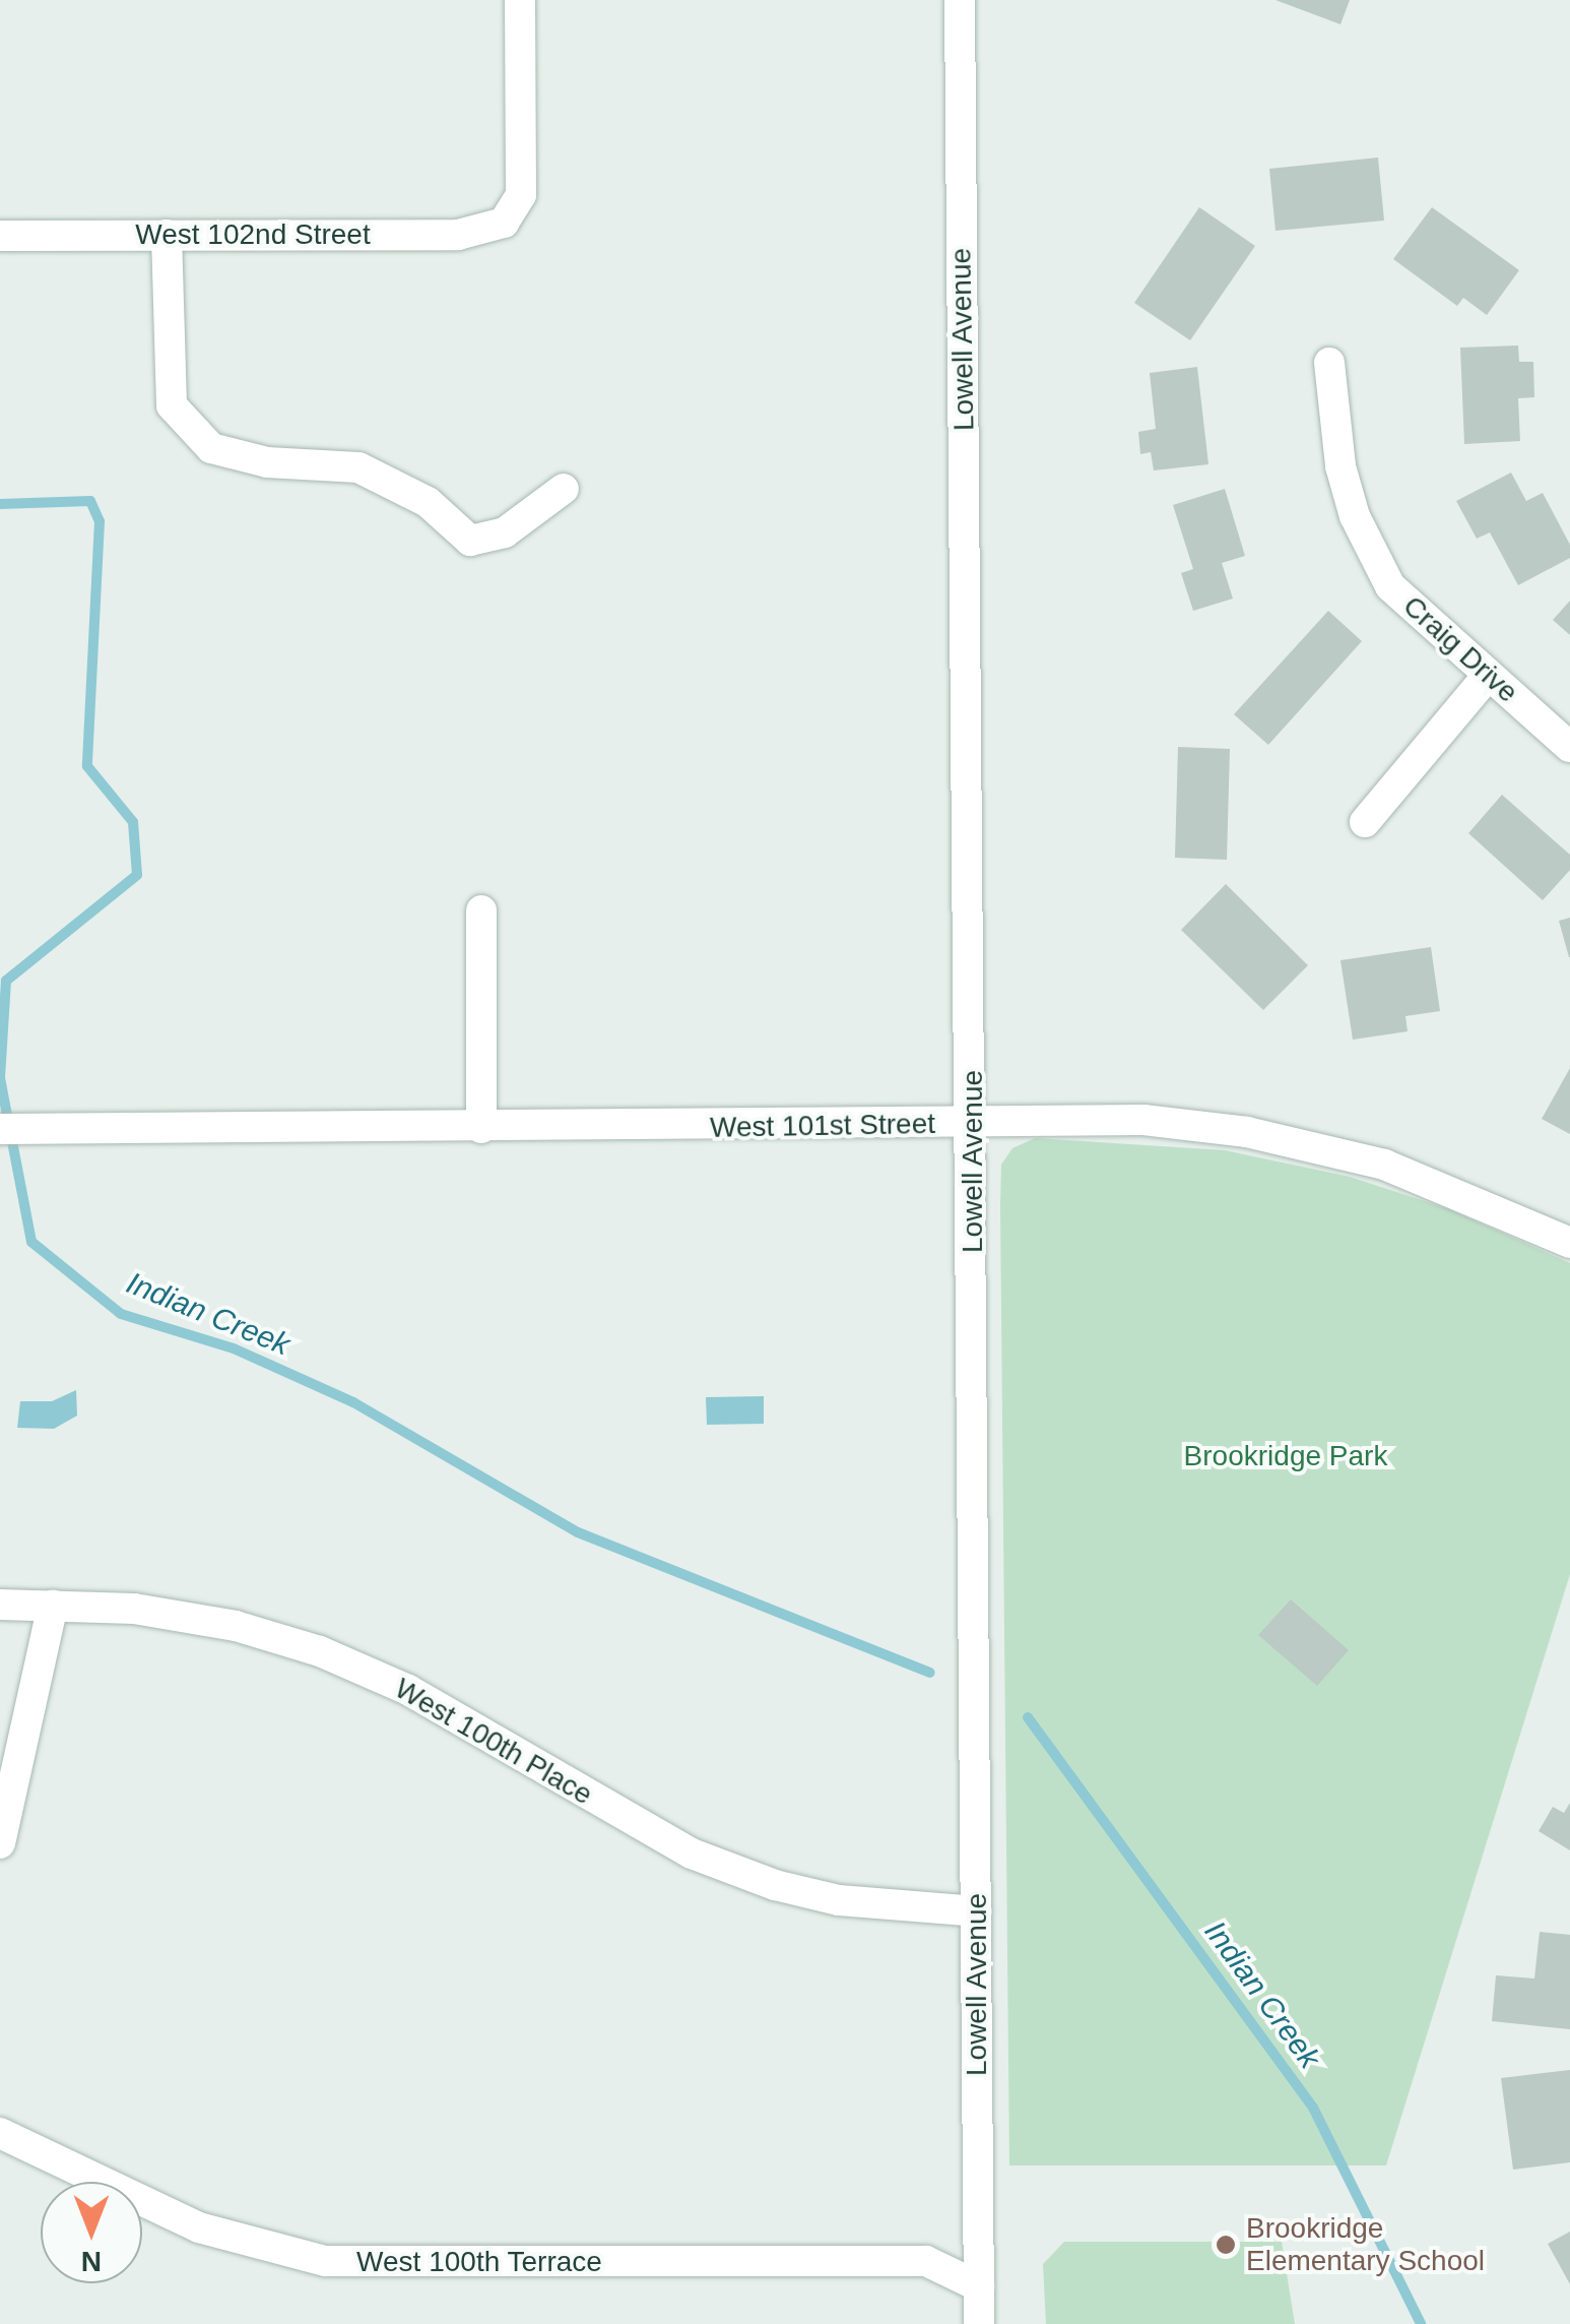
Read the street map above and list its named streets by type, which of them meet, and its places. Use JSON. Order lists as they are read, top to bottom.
{
  "streets": {
    "street": [
      "West 102nd Street",
      "Lowell Avenue",
      "Craig Drive",
      "West 101st Street",
      "West 100th Place",
      "West 100th Terrace"
    ]
  },
  "crossings": [
    ["Lowell Avenue", "West 101st Street"],
    ["Lowell Avenue", "West 100th Place"],
    ["Lowell Avenue", "West 100th Terrace"]
  ],
  "water": ["Indian Creek"],
  "parks": ["Brookridge Park"],
  "places": ["Brookridge Elementary School"],
  "north": "bottom"
}
